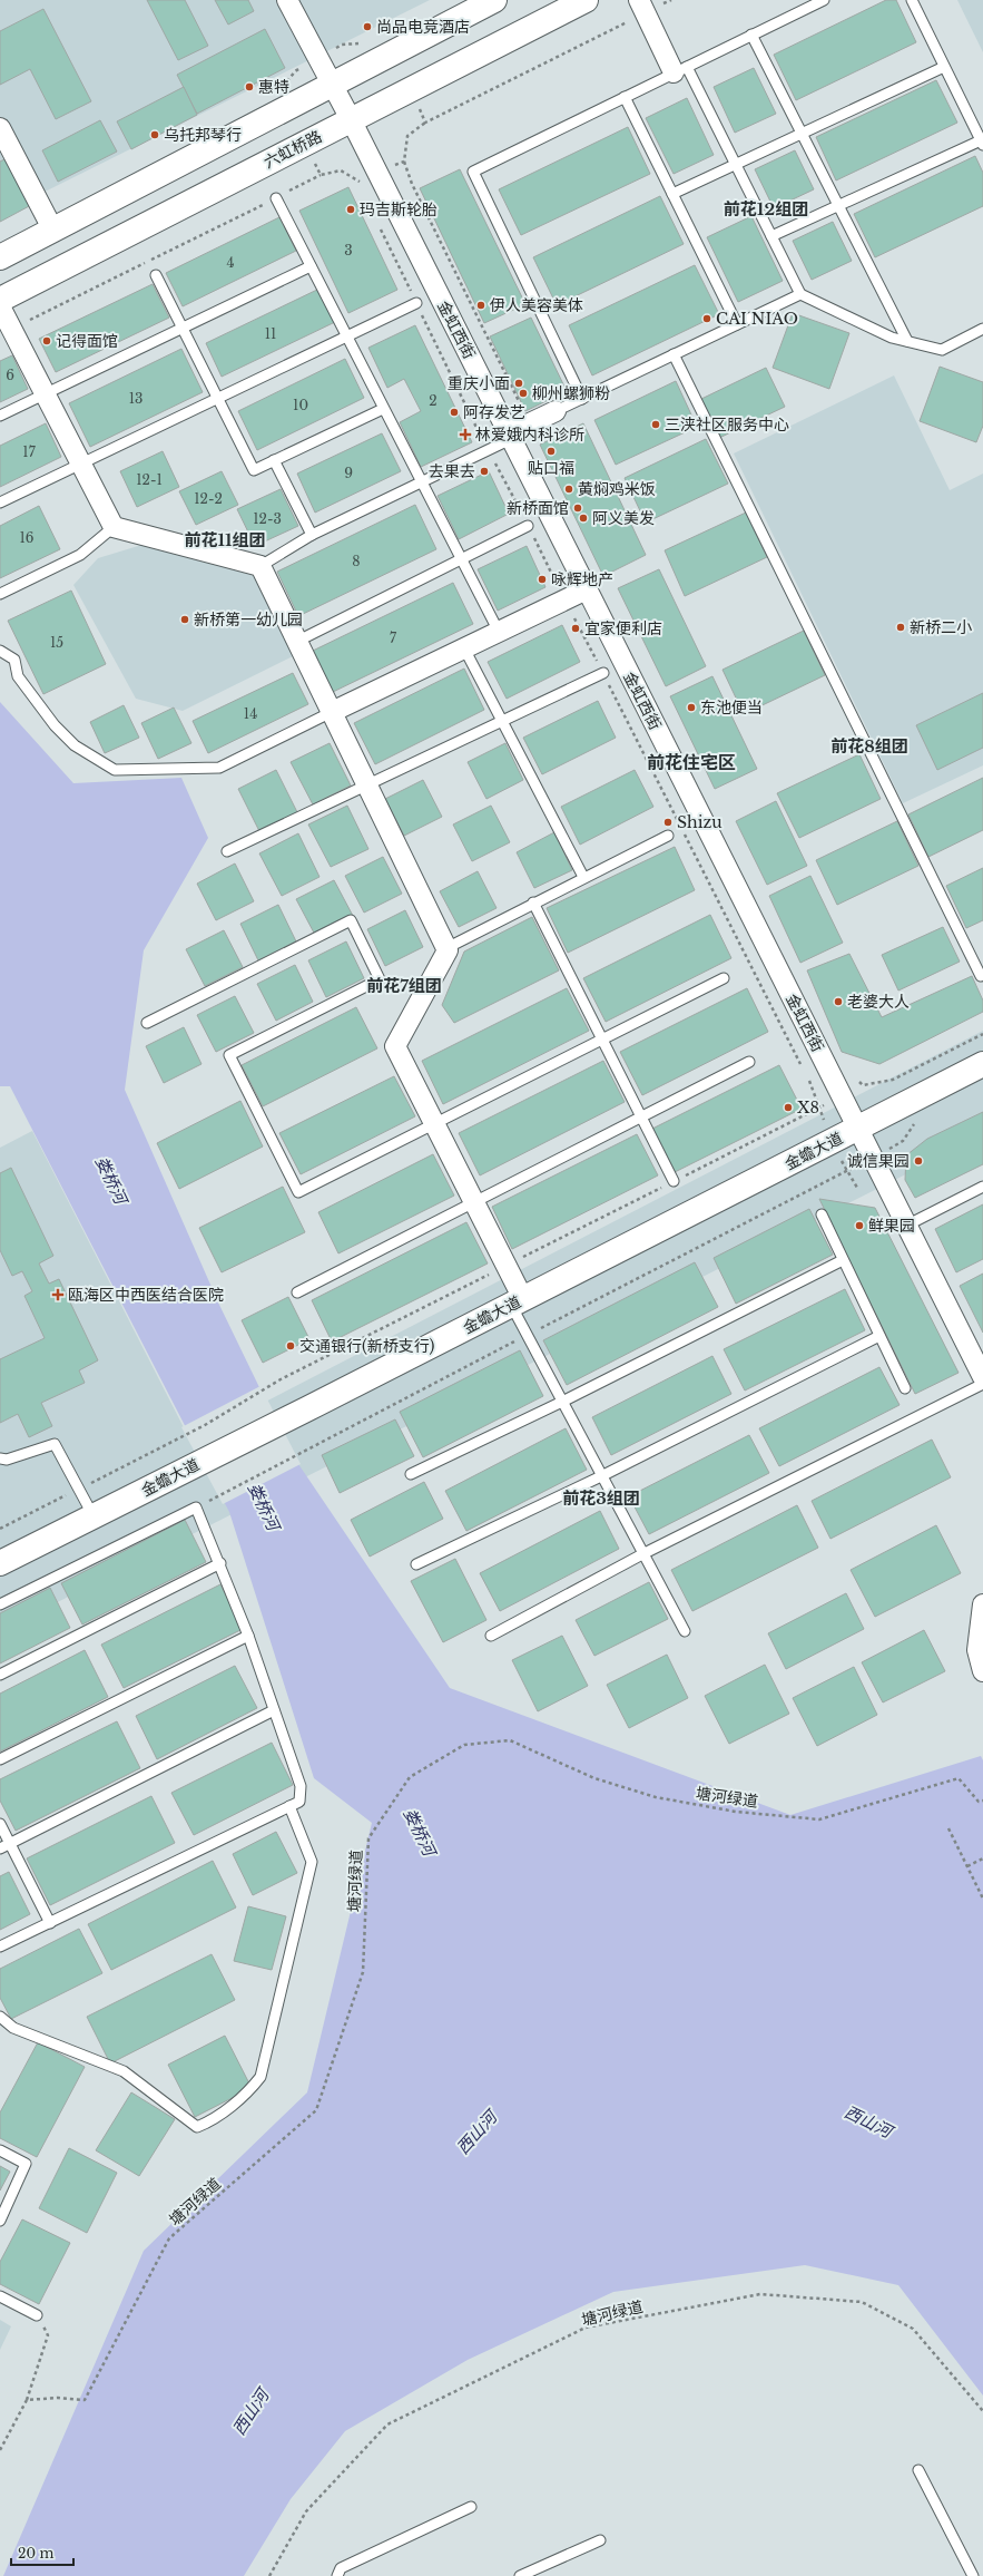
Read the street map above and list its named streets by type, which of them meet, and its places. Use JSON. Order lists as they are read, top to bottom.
{
  "streets": {
    "main road": ["六虹桥路", "金蟾大道"],
    "street": ["金虹西街"],
    "path": ["塘河绿道"]
  },
  "crossings": [
    ["六虹桥路", "金虹西街"],
    ["金虹西街", "金蟾大道"]
  ],
  "districts": [
    "前花12组团",
    "前花11组团",
    "前花8组团",
    "前花住宅区",
    "前花7组团",
    "前花3组团"
  ],
  "water": ["娄桥河", "西山河"],
  "places": {
    "other": [
      "尚品电竞酒店",
      "惠特",
      "乌托邦琴行",
      "玛吉斯轮胎",
      "伊人美容美体",
      "CAI NIAO",
      "记得面馆",
      "重庆小面",
      "柳州螺狮粉",
      "阿存发艺",
      "三浃社区服务中心",
      "贴口福",
      "去果去",
      "黄焖鸡米饭",
      "新桥面馆",
      "阿义美发",
      "咏辉地产",
      "新桥第一幼儿园",
      "新桥二小",
      "宜家便利店",
      "东池便当",
      "Shizu",
      "老婆大人",
      "X8",
      "诚信果园",
      "鲜果园",
      "交通银行(新桥支行)"
    ],
    "health": ["林爱娥内科诊所", "瓯海区中西医结合医院"]
  },
  "house_numbers": [
    "3",
    "4",
    "11",
    "6",
    "13",
    "2",
    "10",
    "17",
    "9",
    "12-1",
    "12-2",
    "12-3",
    "16",
    "8",
    "7",
    "15",
    "14"
  ],
  "scale_bar": "20 m"
}
